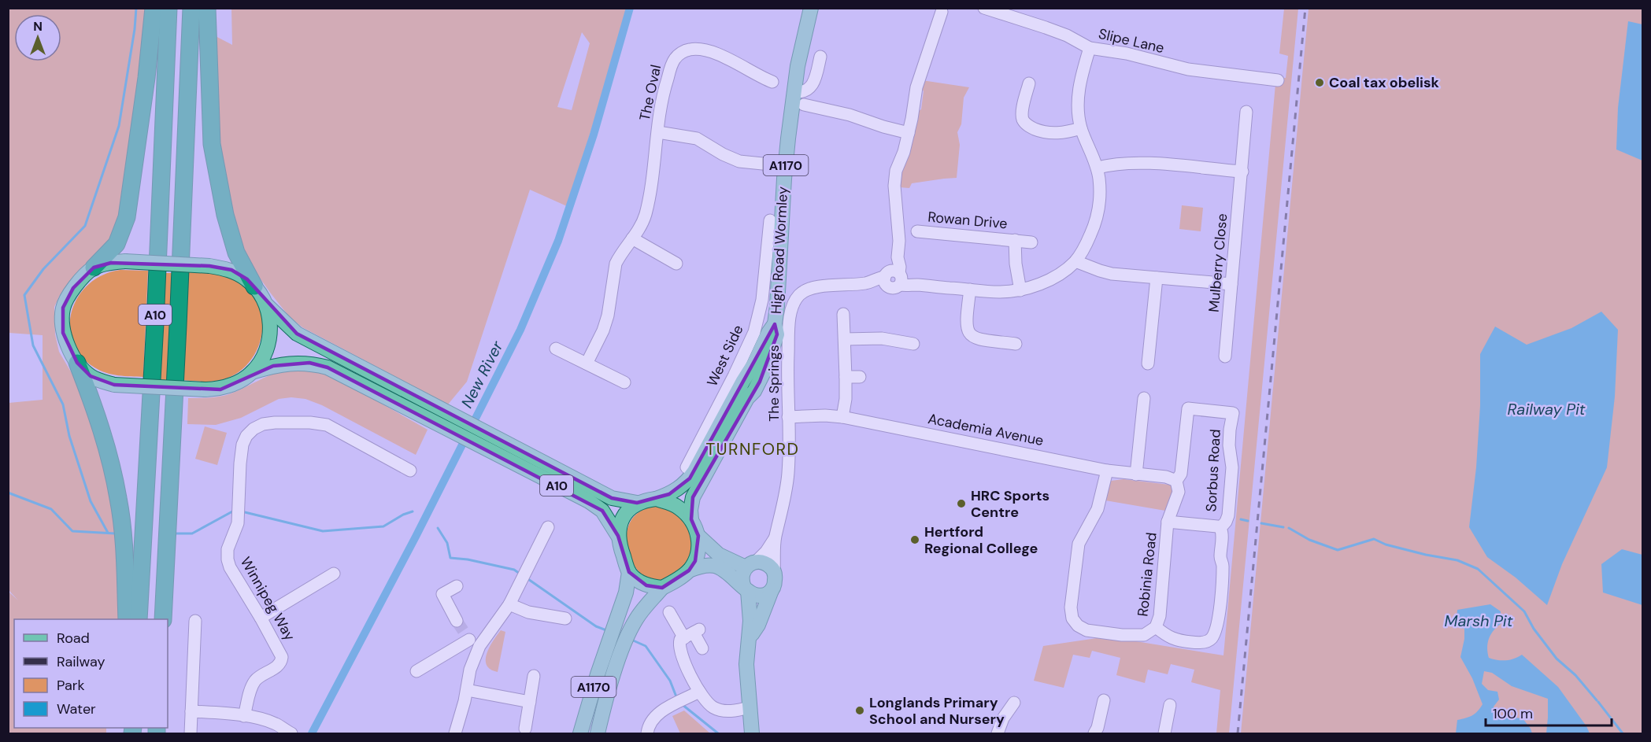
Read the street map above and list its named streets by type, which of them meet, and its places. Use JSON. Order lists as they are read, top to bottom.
{
  "streets": {
    "highway": ["A10"],
    "main road": ["A1170", "High Road Wormley"],
    "street": [
      "Slipe Lane",
      "The Oval",
      "Rowan Drive",
      "Mulberry Close",
      "West Side",
      "The Springs",
      "Academia Avenue",
      "Sorbus Road",
      "Robinia Road",
      "Winnipeg Way"
    ]
  },
  "crossings": [
    ["A1170", "High Road Wormley"],
    ["A1170", "A10"],
    ["A1170", "West Side"],
    ["The Springs", "Academia Avenue"],
    ["Academia Avenue", "Sorbus Road"],
    ["Academia Avenue", "Robinia Road"],
    ["Sorbus Road", "Robinia Road"]
  ],
  "districts": ["TURNFORD"],
  "water": ["New River", "Railway Pit", "Marsh Pit"],
  "places": [
    "Coal tax obelisk",
    "HRC Sports Centre",
    "Hertford Regional College",
    "Longlands Primary School and Nursery"
  ],
  "legend": [
    "Road",
    "Railway",
    "Park",
    "Water"
  ],
  "scale_bar": "100 m",
  "north": "top"
}
